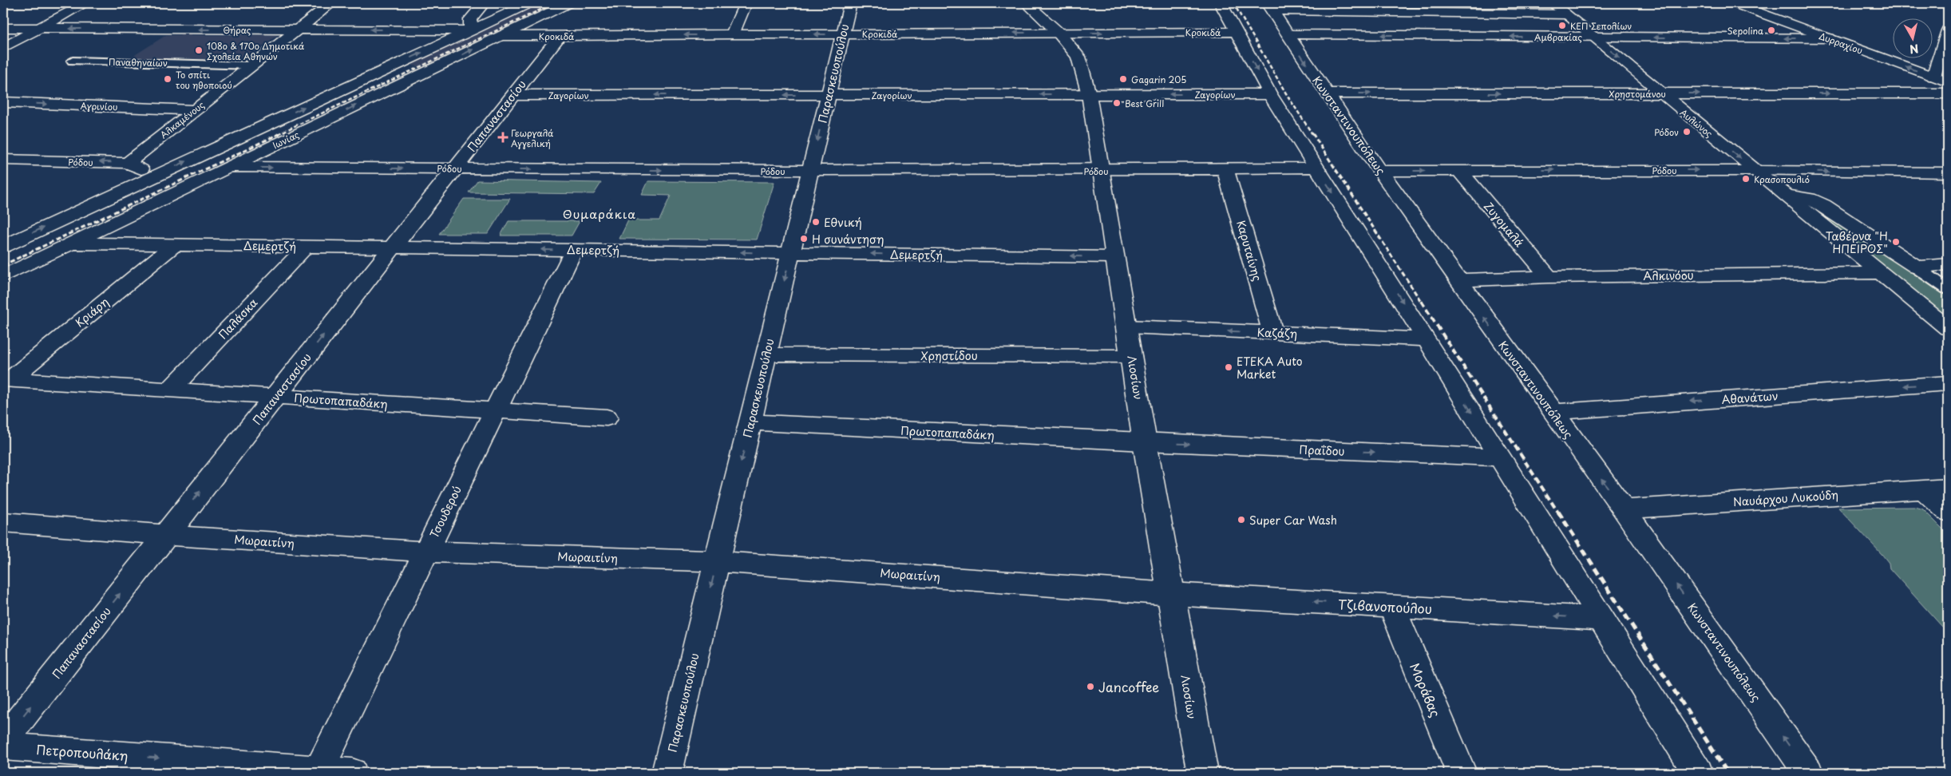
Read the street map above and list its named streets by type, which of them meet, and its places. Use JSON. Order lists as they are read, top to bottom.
{
  "streets": {
    "street": [
      "Θήρας",
      "Κροκιδά",
      "Αμβρακίας",
      "Δυρραχίου",
      "Παναθηναίων",
      "Παρασκευοπούλου",
      "Χρηστομάνου",
      "Ζαγορίων",
      "Αγρινίου",
      "Παπαναστασίου",
      "Αλκαμένους",
      "Αυλώνος",
      "Κωνσταντινουπόλεως",
      "Ιωνίας",
      "Ρόδου",
      "Ζυγομαλά",
      "Δεμερτζή",
      "Καρυταίνης",
      "Αλκινόου",
      "Κριάρη",
      "Παλάσκα",
      "Καζάζη",
      "Χρηστίδου",
      "Λιοσίων",
      "Αθανάτων",
      "Πρωτοπαπαδάκη",
      "Πραΐδου",
      "Ναυάρχου Λυκούδη",
      "Τσουδερού",
      "Μωραιτίνη",
      "Τζιβανοπούλου",
      "Μοράβας",
      "Πετροπουλάκη"
    ]
  },
  "crossings": [
    ["Θήρας", "Αλκαμένους"],
    ["Θήρας", "Ιωνίας"],
    ["Κροκιδά", "Παρασκευοπούλου"],
    ["Κροκιδά", "Παπαναστασίου"],
    ["Κροκιδά", "Ιωνίας"],
    ["Κροκιδά", "Λιοσίων"],
    ["Αμβρακίας", "Δυρραχίου"],
    ["Αμβρακίας", "Αυλώνος"],
    ["Αμβρακίας", "Κωνσταντινουπόλεως"],
    ["Παναθηναίων", "Αλκαμένους"],
    ["Παρασκευοπούλου", "Ζαγορίων"],
    ["Παρασκευοπούλου", "Ρόδου"],
    ["Παρασκευοπούλου", "Δεμερτζή"],
    ["Παρασκευοπούλου", "Χρηστίδου"],
    ["Παρασκευοπούλου", "Πρωτοπαπαδάκη"],
    ["Παρασκευοπούλου", "Μωραιτίνη"],
    ["Χρηστομάνου", "Αυλώνος"],
    ["Χρηστομάνου", "Κωνσταντινουπόλεως"],
    ["Ζαγορίων", "Παπαναστασίου"],
    ["Ζαγορίων", "Λιοσίων"],
    ["Αγρινίου", "Αλκαμένους"],
    ["Παπαναστασίου", "Ρόδου"],
    ["Παπαναστασίου", "Δεμερτζή"],
    ["Παπαναστασίου", "Πρωτοπαπαδάκη"],
    ["Παπαναστασίου", "Μωραιτίνη"],
    ["Αλκαμένους", "Ρόδου"],
    ["Αυλώνος", "Ρόδου"],
    ["Αυλώνος", "Αλκινόου"],
    ["Κωνσταντινουπόλεως", "Ρόδου"],
    ["Κωνσταντινουπόλεως", "Αλκινόου"],
    ["Κωνσταντινουπόλεως", "Αθανάτων"],
    ["Κωνσταντινουπόλεως", "Ναυάρχου Λυκούδη"],
    ["Ιωνίας", "Ρόδου"],
    ["Ιωνίας", "Δεμερτζή"],
    ["Ρόδου", "Ζυγομαλά"],
    ["Ρόδου", "Καρυταίνης"],
    ["Ρόδου", "Λιοσίων"],
    ["Ζυγομαλά", "Αλκινόου"],
    ["Δεμερτζή", "Κριάρη"],
    ["Δεμερτζή", "Παλάσκα"],
    ["Δεμερτζή", "Λιοσίων"],
    ["Δεμερτζή", "Τσουδερού"],
    ["Καρυταίνης", "Καζάζη"],
    ["Κριάρη", "Πρωτοπαπαδάκη"],
    ["Παλάσκα", "Πρωτοπαπαδάκη"],
    ["Καζάζη", "Λιοσίων"],
    ["Χρηστίδου", "Λιοσίων"],
    ["Λιοσίων", "Πρωτοπαπαδάκη"],
    ["Λιοσίων", "Πραΐδου"],
    ["Λιοσίων", "Μωραιτίνη"],
    ["Λιοσίων", "Τζιβανοπούλου"],
    ["Πρωτοπαπαδάκη", "Πραΐδου"],
    ["Πρωτοπαπαδάκη", "Τσουδερού"],
    ["Τσουδερού", "Μωραιτίνη"],
    ["Τσουδερού", "Πετροπουλάκη"],
    ["Μωραιτίνη", "Τζιβανοπούλου"],
    ["Τζιβανοπούλου", "Μοράβας"]
  ],
  "one_way": [
    "Θήρας",
    "Δυρραχίου",
    "Παρασκευοπούλου",
    "Ζαγορίων",
    "Αγρινίου",
    "Παπαναστασίου",
    "Ρόδου",
    "Δεμερτζή",
    "Καζάζη",
    "Αθανάτων",
    "Πραΐδου",
    "Τζιβανοπούλου",
    "Πετροπουλάκη"
  ],
  "districts": ["Θυμαράκια"],
  "places": {
    "other": [
      "ΚΕΠ Σεπολίων",
      "Sepolina",
      "108ο & 170ο Δημοτικά Σχολεία Αθηνών",
      "Το σπίτι του ηθοποιού",
      "Gagarin 205",
      "Best Grill",
      "Ρόδον",
      "Κρασοπουλιό",
      "Εθνική",
      "Η συνάντηση",
      "Ταβέρνα \"Η ΗΠΕΙΡΟΣ\"",
      "ETEKA Auto Market",
      "Super Car Wash",
      "Jancoffee"
    ],
    "health": ["Γεωργαλά Αγγελική"]
  },
  "north": "bottom"
}
